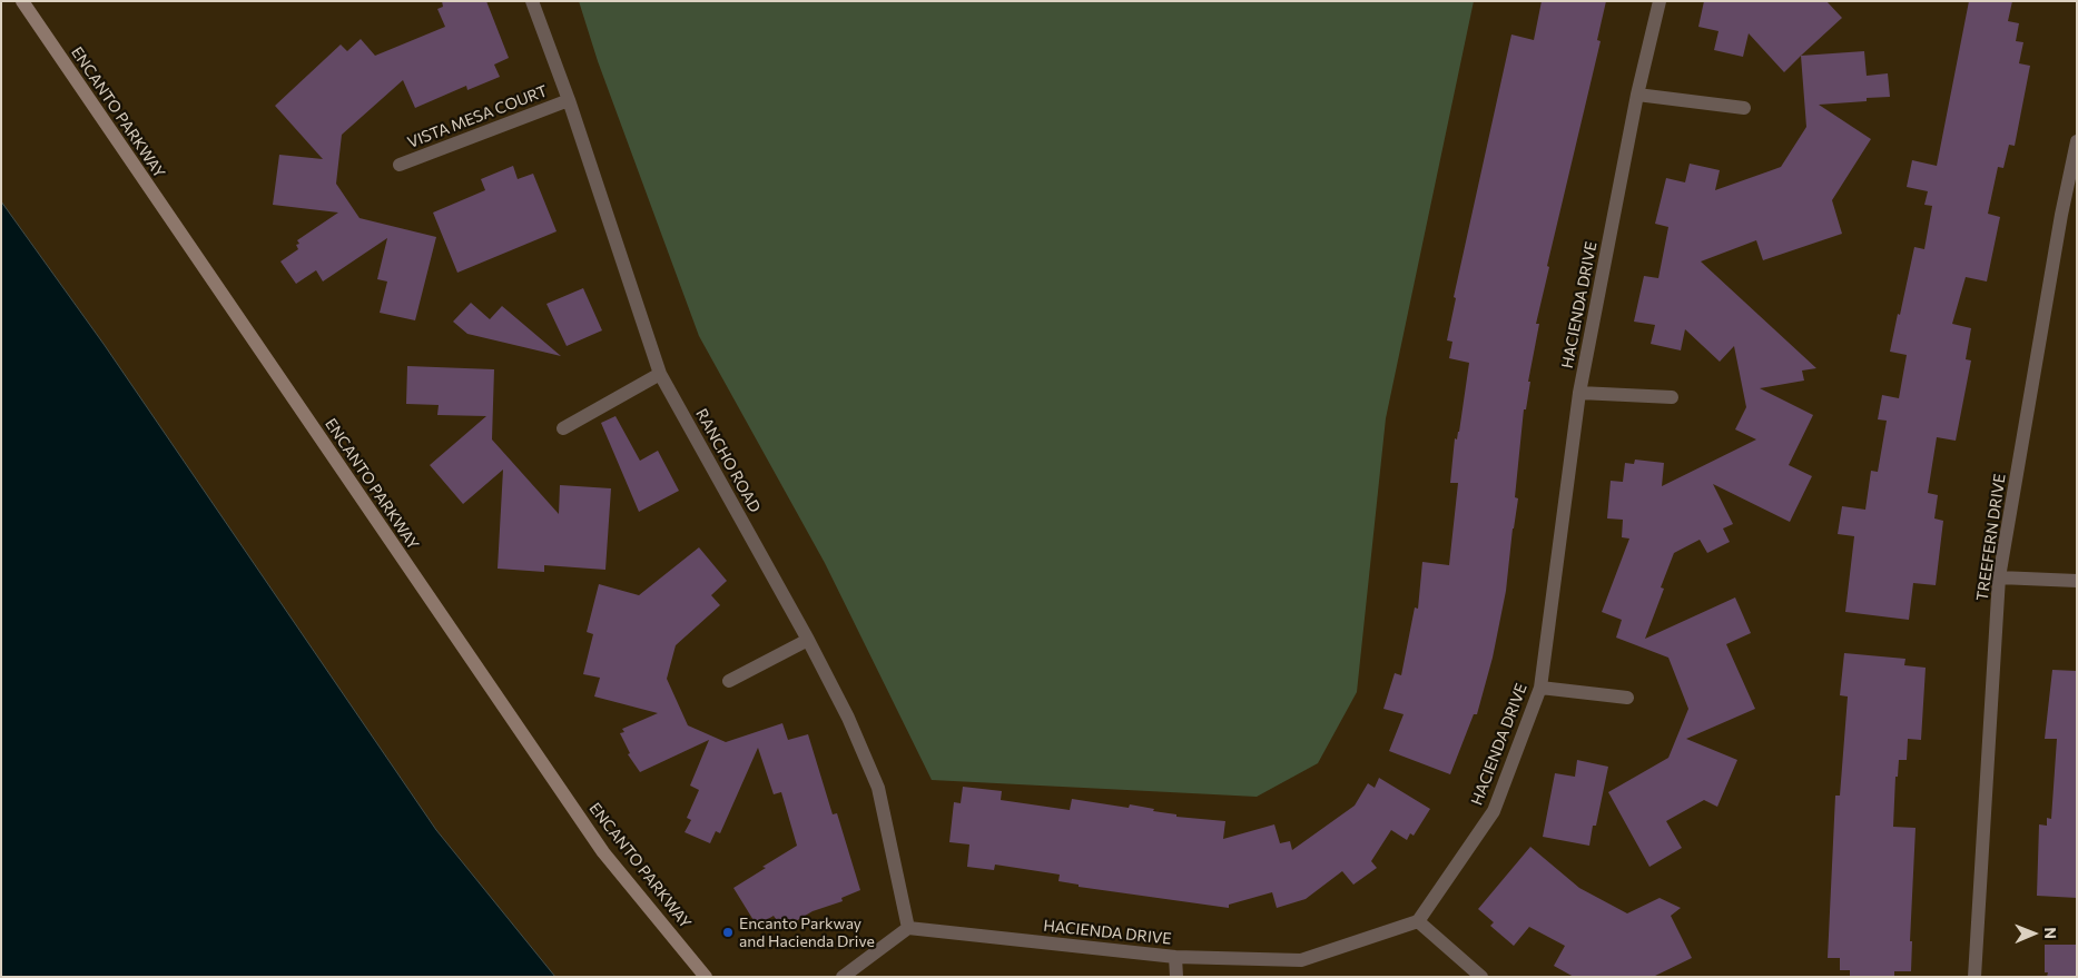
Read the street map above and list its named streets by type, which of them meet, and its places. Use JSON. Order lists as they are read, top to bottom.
{
  "streets": {
    "street": [
      "ENCANTO PARKWAY",
      "VISTA MESA COURT",
      "HACIENDA DRIVE",
      "RANCHO ROAD",
      "TREEFERN DRIVE"
    ]
  },
  "crossings": [
    ["VISTA MESA COURT", "RANCHO ROAD"],
    ["HACIENDA DRIVE", "RANCHO ROAD"]
  ],
  "places": ["Encanto Parkway and Hacienda Drive"],
  "north": "right"
}
